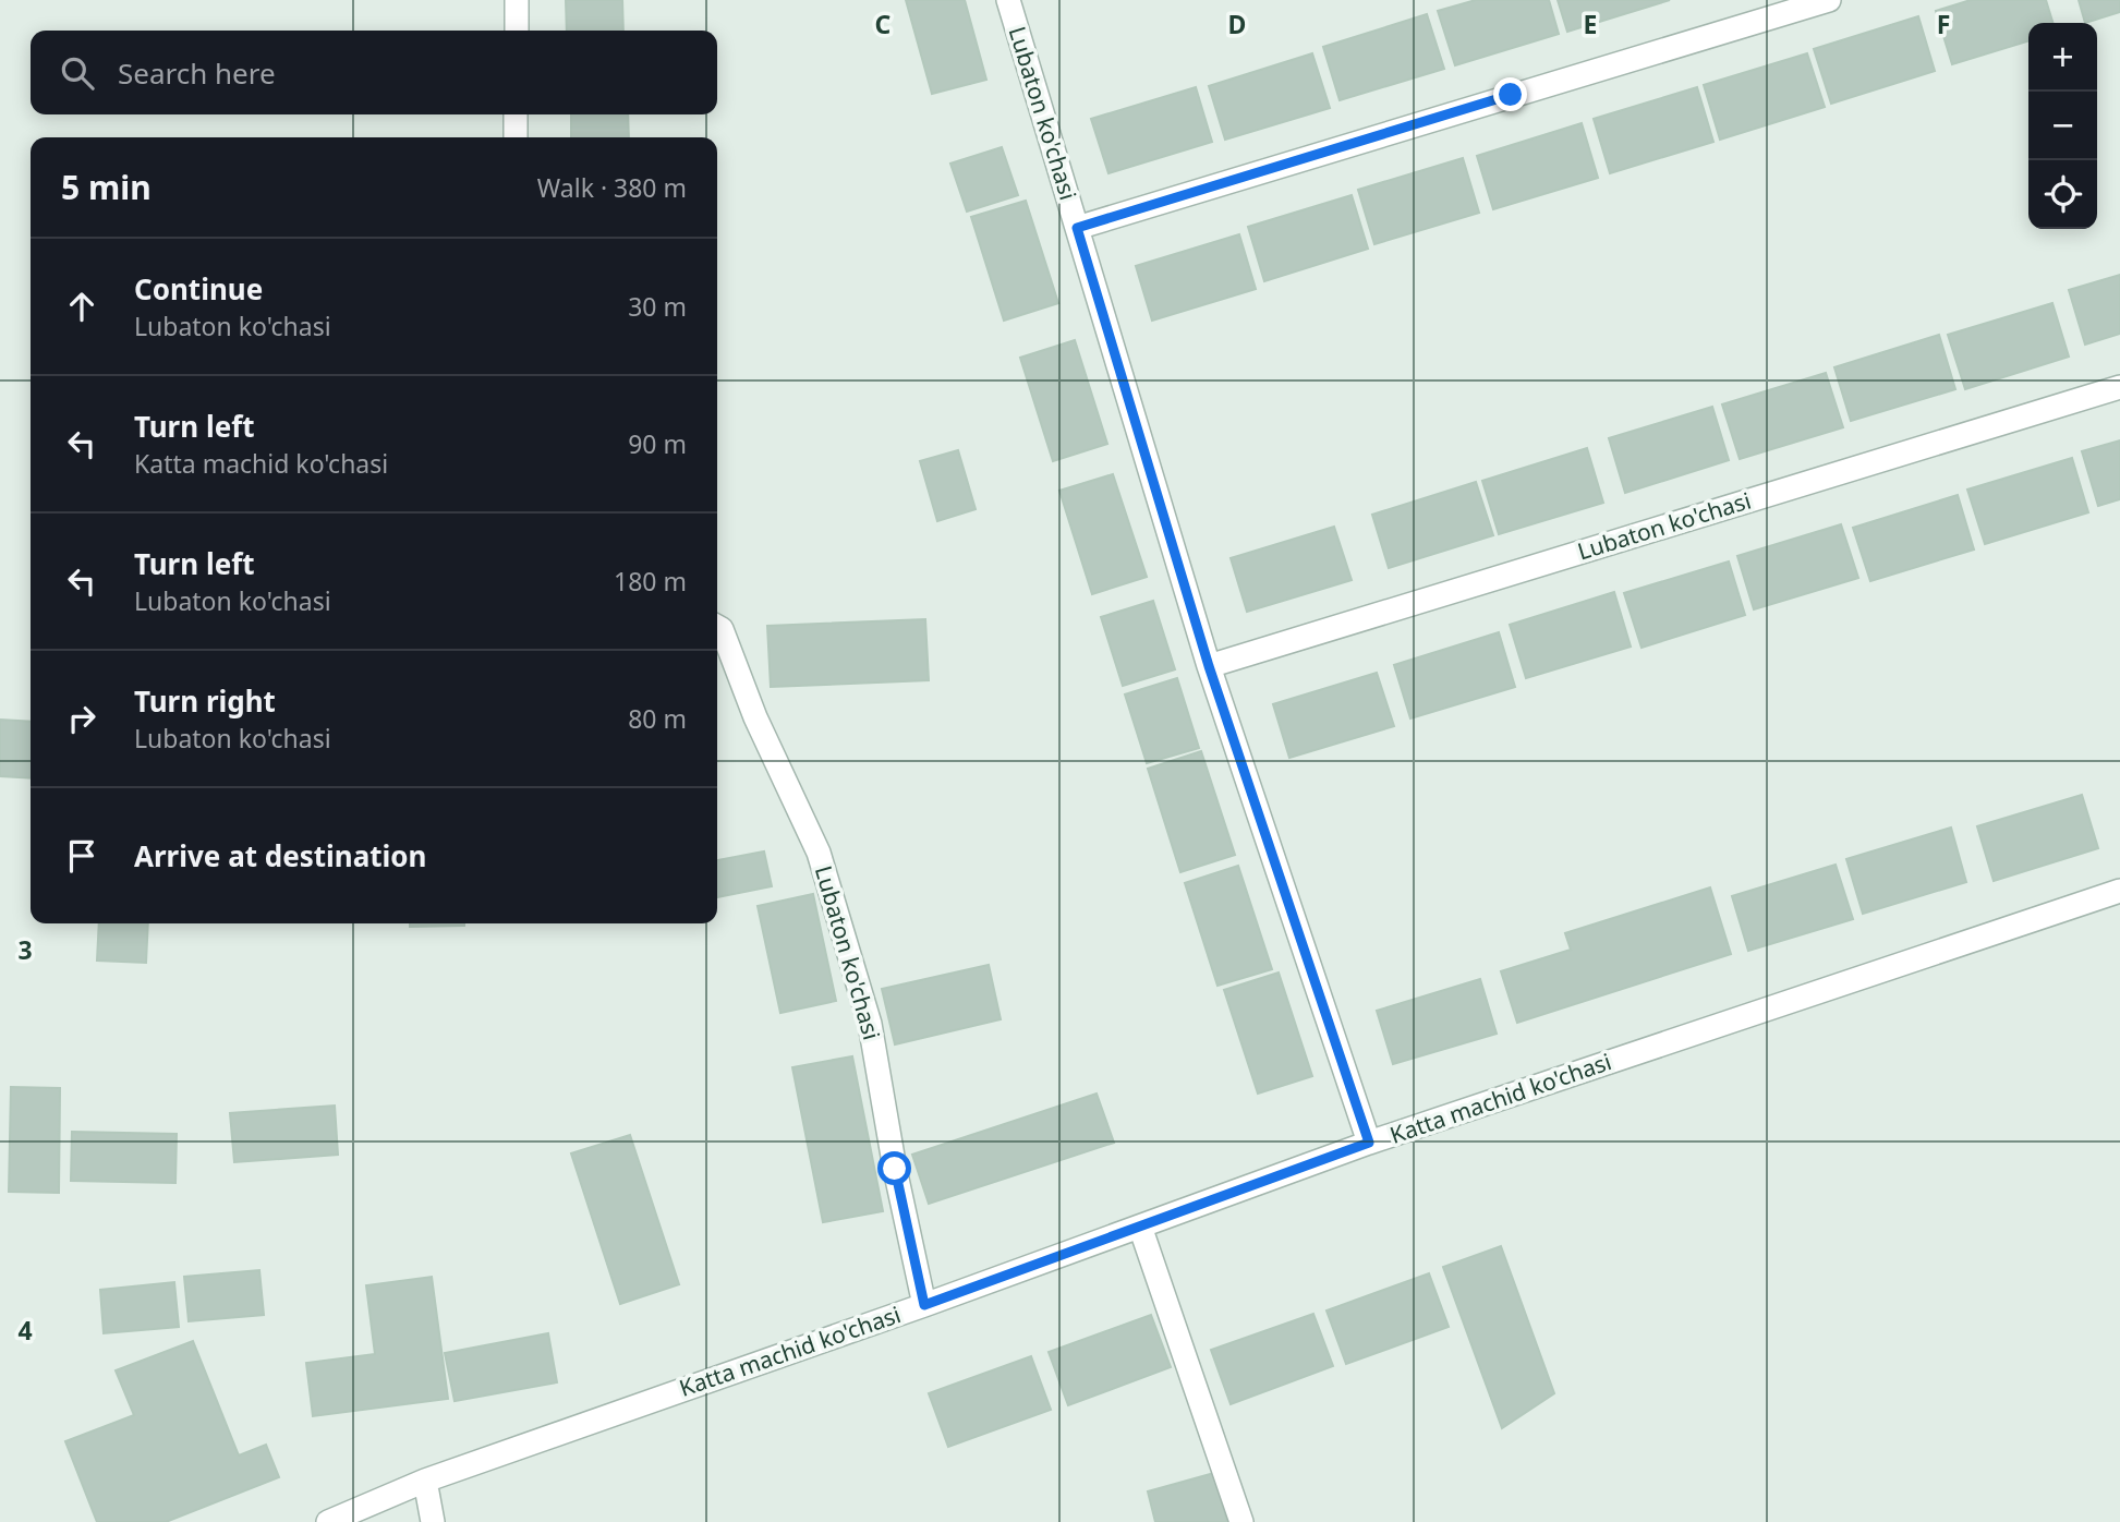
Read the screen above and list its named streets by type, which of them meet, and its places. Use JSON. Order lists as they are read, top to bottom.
{
  "streets": {
    "street": ["Lubaton ko'chasi", "Katta machid ko'chasi"]
  },
  "crossings": [
    ["Lubaton ko'chasi", "Katta machid ko'chasi"]
  ],
  "page": {
    "map_buttons": ["+", "−"],
    "search": "Search here",
    "heading": ["5 min", "Walk · 380 m"],
    "list": [
      ["Continue", "Lubaton ko'chasi", "30 m"],
      ["Turn left", "Katta machid ko'chasi", "90 m"],
      ["Turn left", "Lubaton ko'chasi", "180 m"],
      ["Turn right", "Lubaton ko'chasi", "80 m"],
      "Arrive at destination"
    ]
  },
  "grid": {
    "columns": [
      "C",
      "D",
      "E",
      "F"
    ],
    "rows": ["3", "4"]
  }
}
